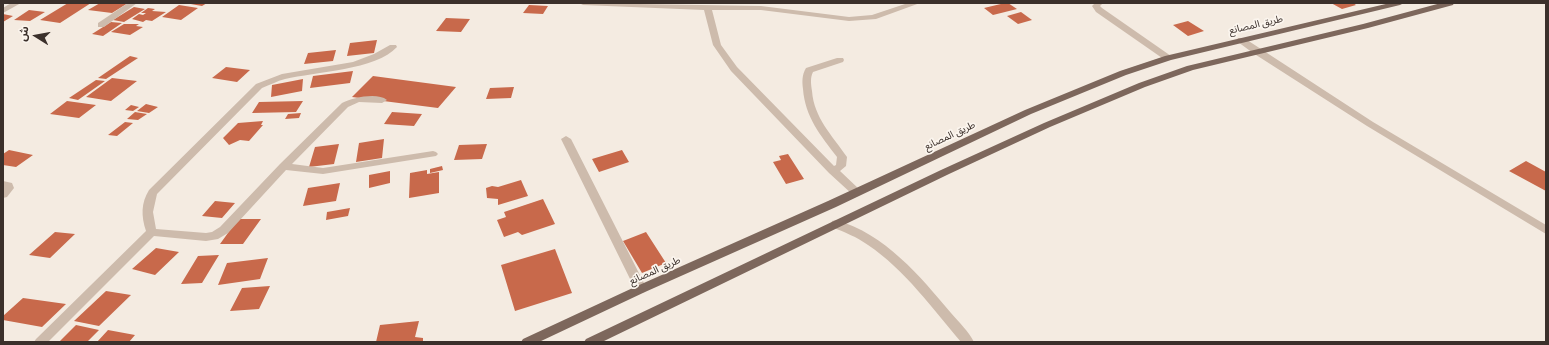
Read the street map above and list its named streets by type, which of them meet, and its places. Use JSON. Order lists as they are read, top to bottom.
{
  "streets": {
    "main road": ["طريق المصانع"]
  },
  "north": "left"
}
